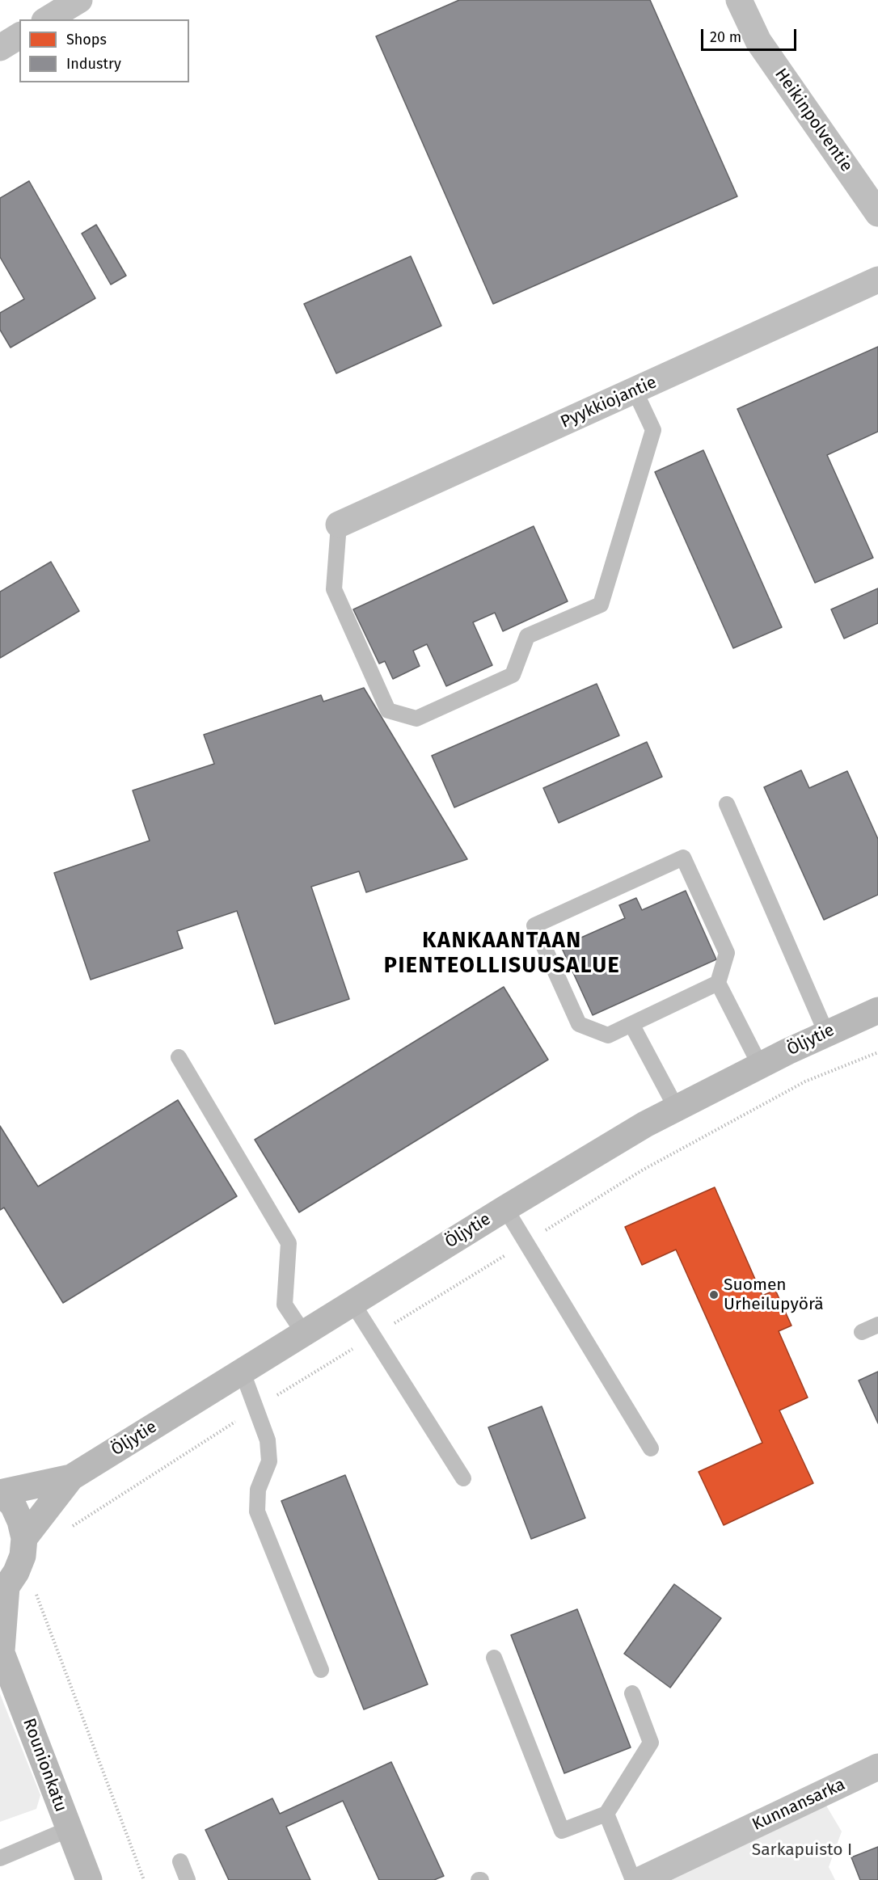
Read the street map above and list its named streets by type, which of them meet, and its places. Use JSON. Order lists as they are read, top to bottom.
{
  "streets": {
    "main road": ["Öljytie", "Rounionkatu"],
    "street": ["Heikinpolventie", "Pyykkiojantie", "Kunnansarka"]
  },
  "districts": ["KANKAANTAAN PIENTEOLLISUUSALUE"],
  "parks": ["Sarkapuisto I"],
  "places": ["Suomen Urheilupyörä"],
  "legend": ["Shops", "Industry"],
  "scale_bar": "20 m"
}
